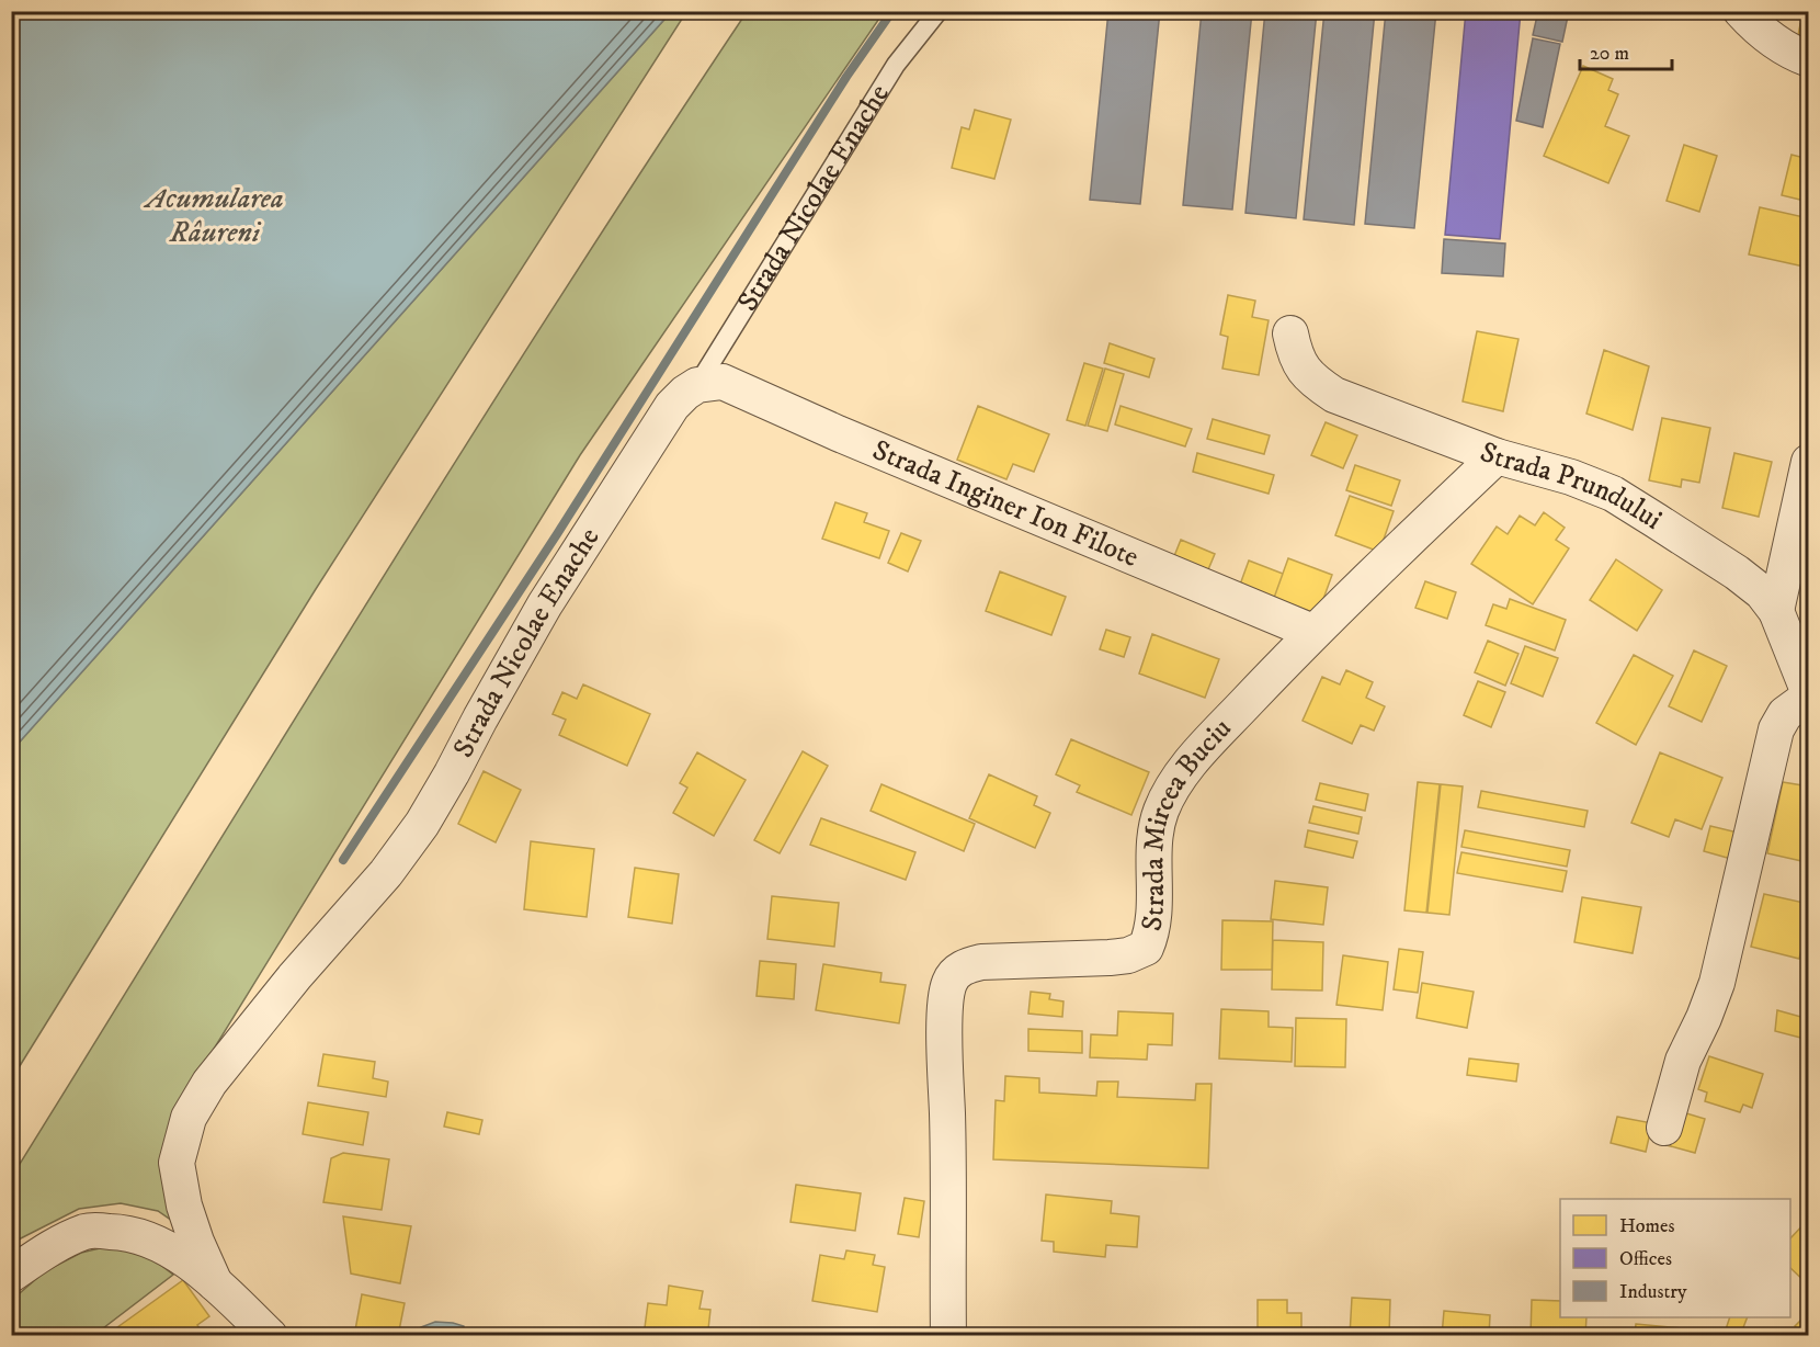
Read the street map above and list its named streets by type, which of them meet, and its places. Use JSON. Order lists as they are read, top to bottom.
{
  "streets": {
    "street": [
      "Strada Nicolae Enache",
      "Strada Prundului",
      "Strada Inginer Ion Filote",
      "Strada Mircea Buciu"
    ]
  },
  "crossings": [
    ["Strada Nicolae Enache", "Strada Inginer Ion Filote"],
    ["Strada Prundului", "Strada Mircea Buciu"],
    ["Strada Inginer Ion Filote", "Strada Mircea Buciu"]
  ],
  "water": ["Acumularea Râureni"],
  "legend": ["Homes", "Offices", "Industry"],
  "scale_bar": "20 m"
}
